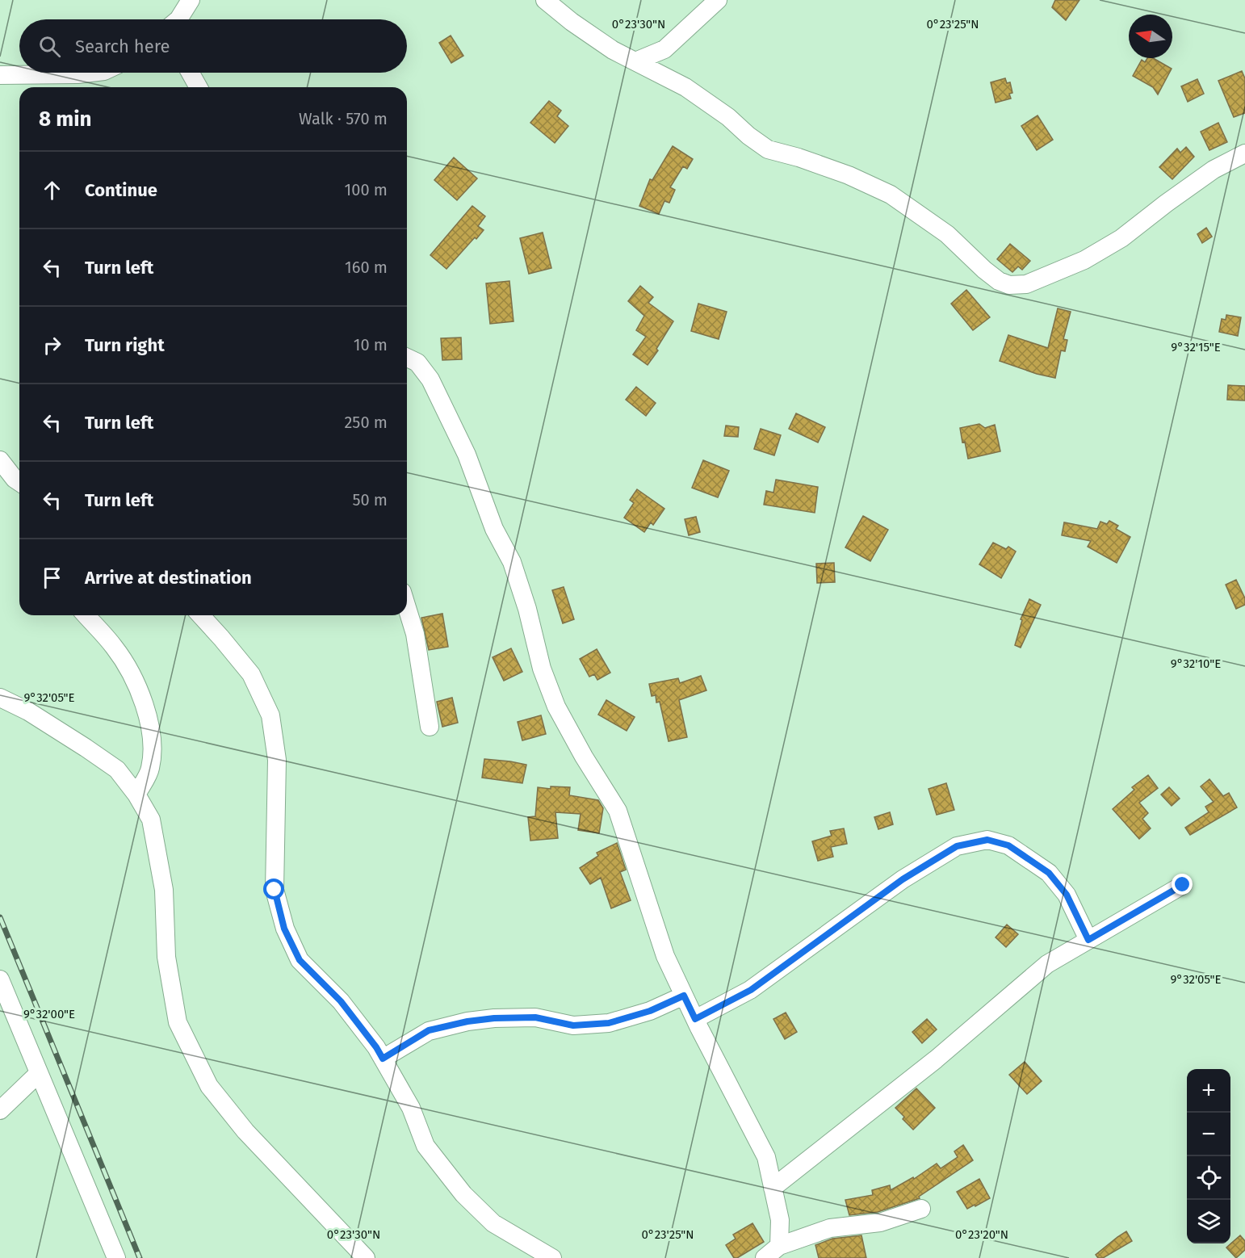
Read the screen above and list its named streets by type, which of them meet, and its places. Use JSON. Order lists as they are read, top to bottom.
{
  "north": "left",
  "page": {
    "search": "Search here",
    "heading": ["8 min", "Walk · 570 m"],
    "list": [
      ["Continue", "100 m"],
      ["Turn left", "160 m"],
      ["Turn right", "10 m"],
      ["Turn left", "250 m"],
      ["Turn left", "50 m"],
      "Arrive at destination"
    ],
    "map_buttons": ["+", "−"]
  },
  "coordinates": [
    "0°23'30\"N",
    "0°23'25\"N",
    "9°32'15\"E",
    "9°32'10\"E",
    "9°32'05\"E",
    "9°32'00\"E",
    "0°23'20\"N"
  ]
}
